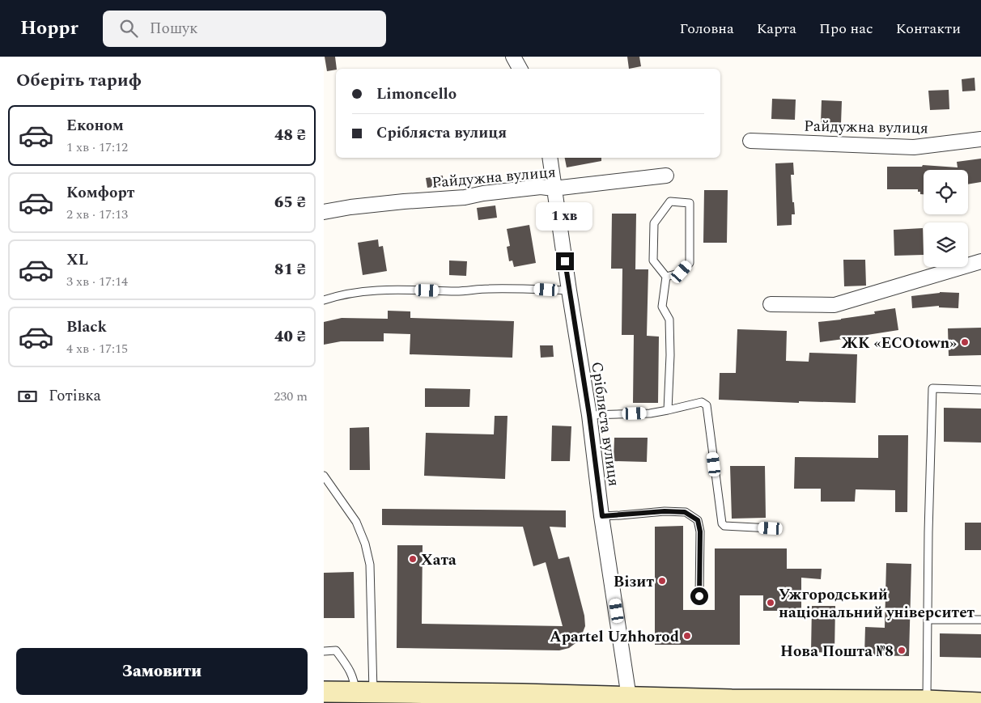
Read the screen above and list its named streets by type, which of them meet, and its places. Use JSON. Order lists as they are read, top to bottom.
{
  "streets": {
    "street": ["Райдужна вулиця", "Срібляста вулиця"]
  },
  "crossings": [
    ["Райдужна вулиця", "Срібляста вулиця"]
  ],
  "places": [
    "ЖК «ECOtown»",
    "Хата",
    "Візит",
    "Ужгородський національний університет",
    "Apartel Uzhhorod",
    "Нова Пошта №8"
  ],
  "page": {
    "header": "Hoppr",
    "search": "Пошук",
    "nav": [
      "Головна",
      "Карта",
      "Про нас",
      "Контакти"
    ],
    "heading": "Оберіть тариф",
    "banner": ["Limoncello", "Срібляста вулиця"],
    "list": [
      {
        "name": "Економ",
        "note": "1 хв · 17:12",
        "value": "48 ₴"
      },
      {
        "name": "Комфорт",
        "note": "2 хв · 17:13",
        "value": "65 ₴"
      },
      {
        "name": "XL",
        "note": "3 хв · 17:14",
        "value": "81 ₴"
      },
      {
        "name": "Black",
        "note": "4 хв · 17:15",
        "value": "40 ₴"
      }
    ],
    "bubble": "1 хв",
    "pay": ["Готівка", "230 m"],
    "buttons": "Замовити"
  }
}
